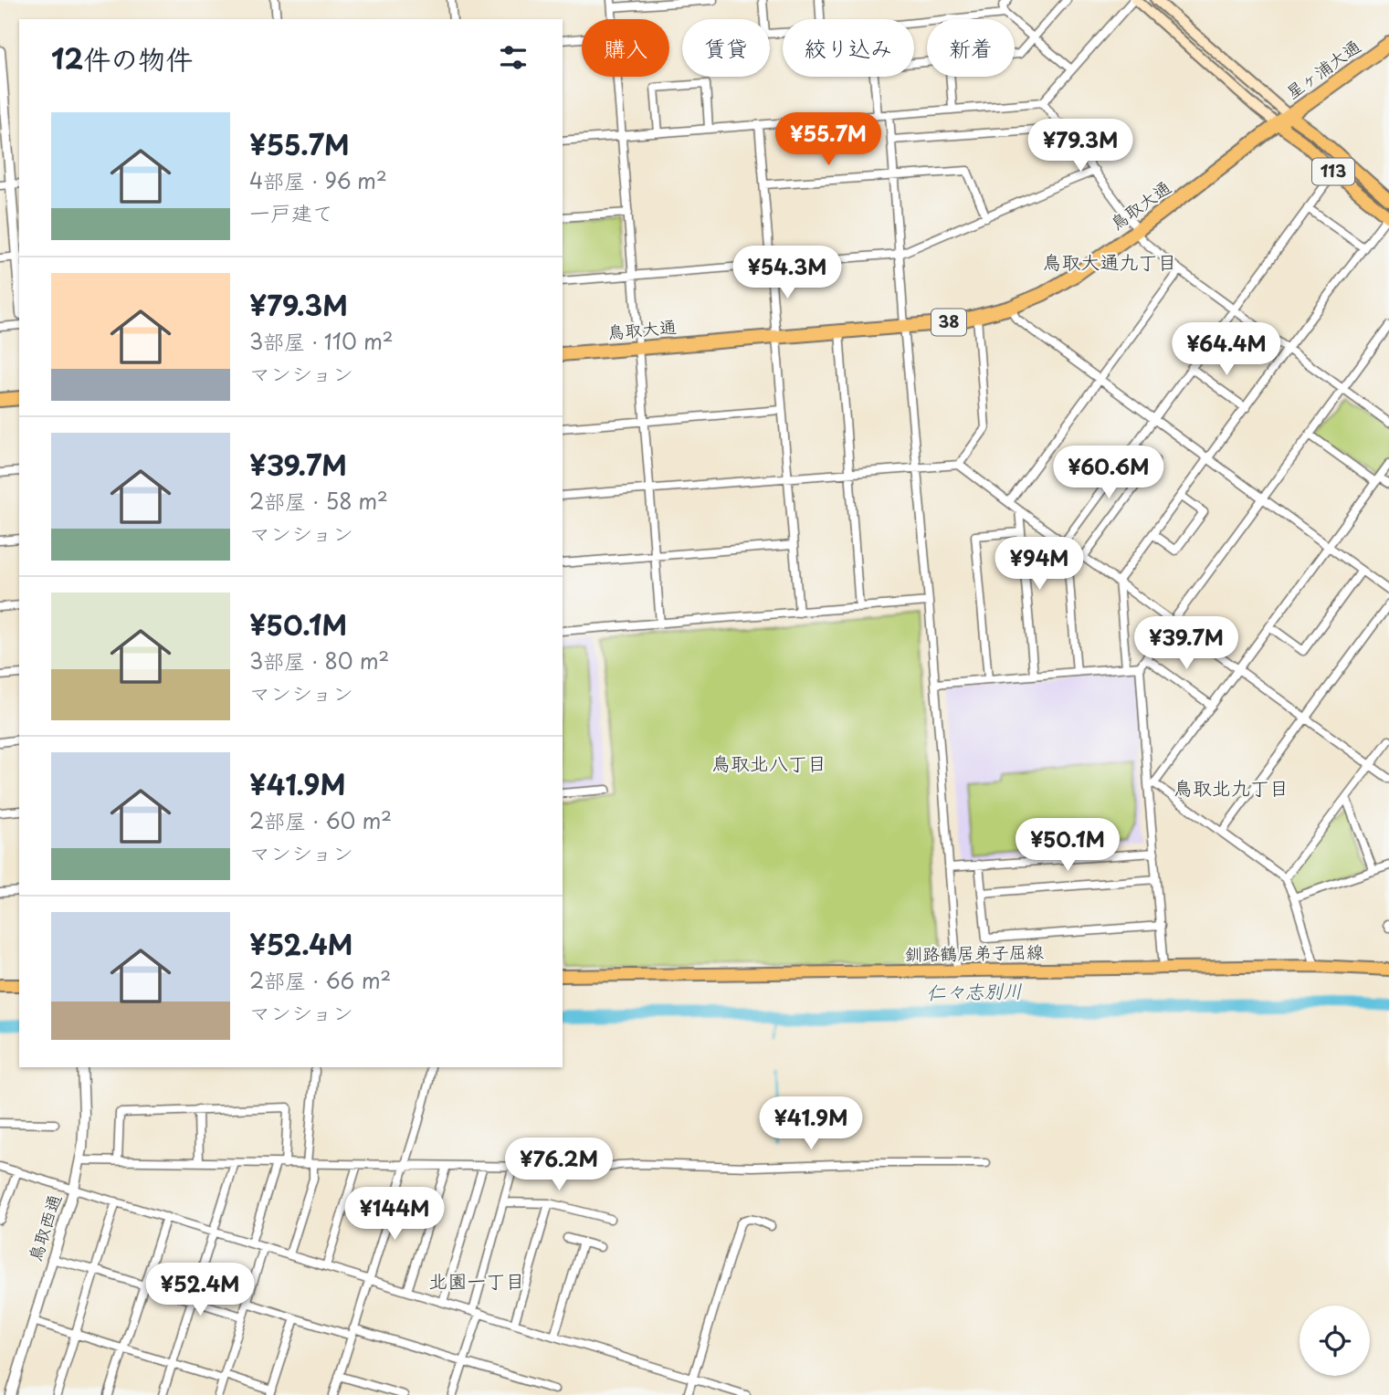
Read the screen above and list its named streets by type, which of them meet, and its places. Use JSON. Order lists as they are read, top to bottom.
{
  "streets": {
    "highway": ["星ヶ浦大通", "鳥取大通", "38"],
    "main road": ["113", "釧路鶴居弟子屈線"],
    "street": ["鳥取西通"]
  },
  "crossings": [
    ["星ヶ浦大通", "113"],
    ["星ヶ浦大通", "鳥取大通"],
    ["113", "鳥取大通"]
  ],
  "districts": [
    "鳥取大通九丁目",
    "鳥取北八丁目",
    "鳥取北九丁目",
    "北園一丁目"
  ],
  "water": ["仁々志別川"],
  "page": {
    "chip": [
      "購入",
      "賃貸",
      "絞り込み",
      "新着"
    ],
    "heading": "12件の物件",
    "list": [
      {
        "name": "¥55.7M",
        "note": "4部屋 · 96 m² · 一戸建て"
      },
      {
        "name": "¥79.3M",
        "note": "3部屋 · 110 m² · マンション"
      },
      {
        "name": "¥39.7M",
        "note": "2部屋 · 58 m² · マンション"
      },
      {
        "name": "¥50.1M",
        "note": "3部屋 · 80 m² · マンション"
      },
      {
        "name": "¥41.9M",
        "note": "2部屋 · 60 m² · マンション"
      },
      {
        "name": "¥52.4M",
        "note": "2部屋 · 66 m² · マンション"
      }
    ],
    "price": [
      "¥55.7M",
      "¥79.3M",
      "¥54.3M",
      "¥64.4M",
      "¥60.6M",
      "¥94M",
      "¥39.7M",
      "¥50.1M",
      "¥41.9M",
      "¥76.2M",
      "¥144M",
      "¥52.4M"
    ]
  }
}
